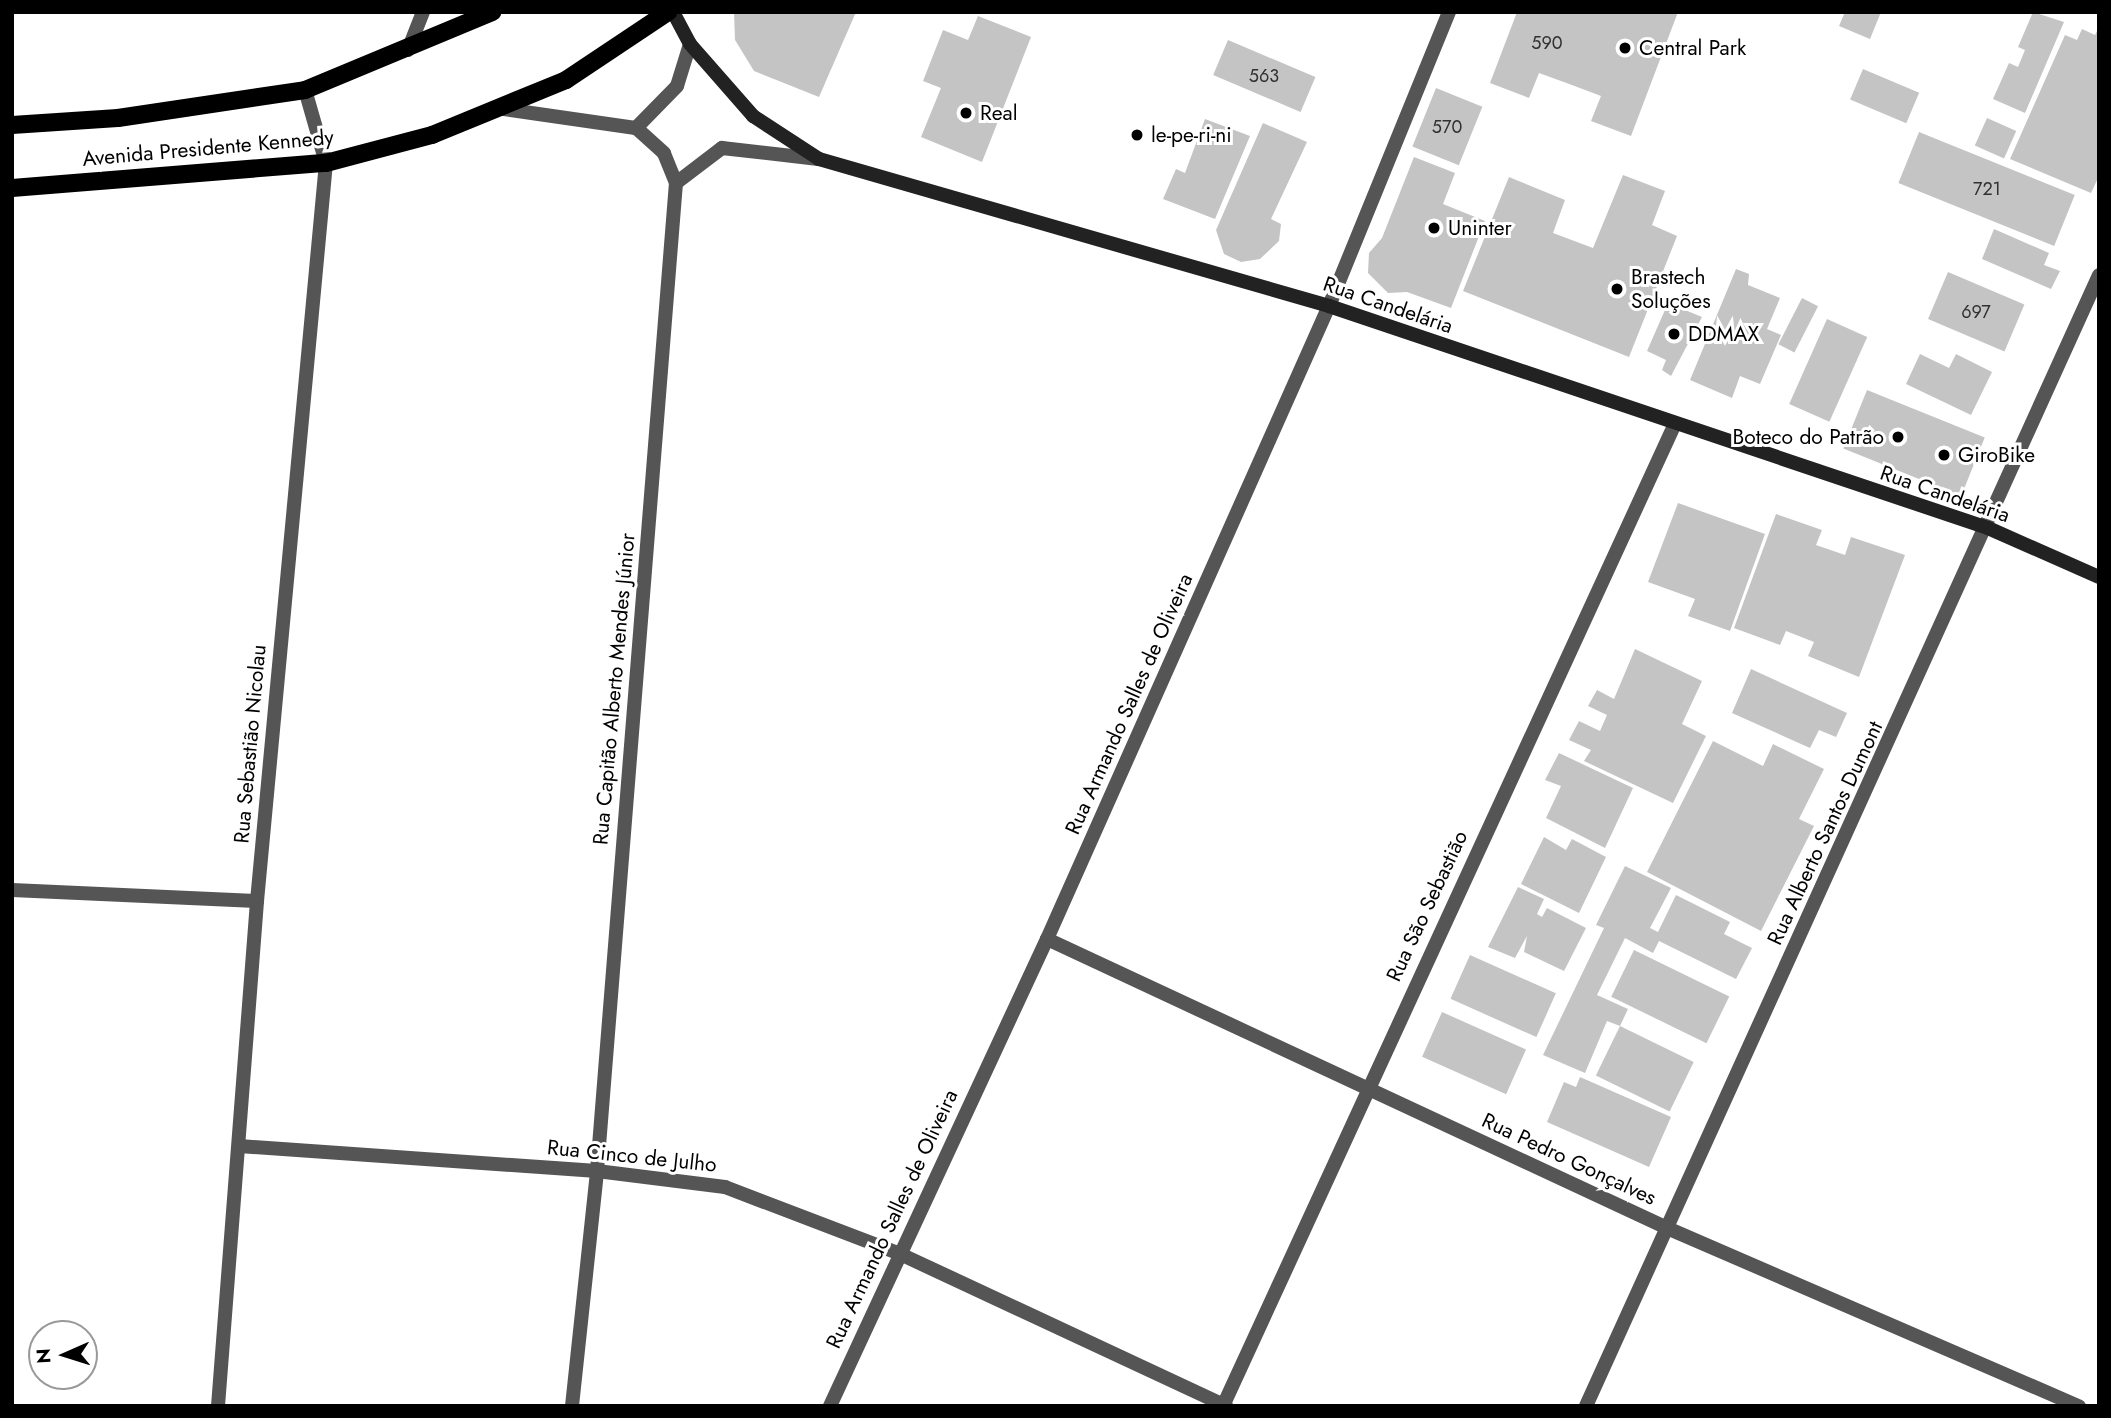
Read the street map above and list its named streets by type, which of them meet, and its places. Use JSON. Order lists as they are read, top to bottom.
{
  "streets": {
    "main road": ["Avenida Presidente Kennedy"],
    "street": [
      "Rua Candelária",
      "Rua Capitão Alberto Mendes Júnior",
      "Rua Armando Salles de Oliveira",
      "Rua Sebastião Nicolau",
      "Rua Alberto Santos Dumont",
      "Rua São Sebastião",
      "Rua Cinco de Julho",
      "Rua Pedro Gonçalves"
    ]
  },
  "crossings": [
    ["Avenida Presidente Kennedy", "Rua Sebastião Nicolau"],
    ["Rua Candelária", "Rua Armando Salles de Oliveira"],
    ["Rua Candelária", "Rua Alberto Santos Dumont"],
    ["Rua Candelária", "Rua São Sebastião"],
    ["Rua Capitão Alberto Mendes Júnior", "Rua Cinco de Julho"],
    ["Rua Armando Salles de Oliveira", "Rua Cinco de Julho"],
    ["Rua Armando Salles de Oliveira", "Rua Pedro Gonçalves"],
    ["Rua Sebastião Nicolau", "Rua Cinco de Julho"],
    ["Rua Alberto Santos Dumont", "Rua Pedro Gonçalves"],
    ["Rua São Sebastião", "Rua Cinco de Julho"],
    ["Rua São Sebastião", "Rua Pedro Gonçalves"]
  ],
  "places": [
    "Central Park",
    "Real",
    "le-pe-ri-ni",
    "Uninter",
    "Brastech Soluções",
    "DDMAX",
    "Boteco do Patrão",
    "GiroBike"
  ],
  "house_numbers": [
    "590",
    "563",
    "570",
    "721",
    "697"
  ],
  "north": "left"
}
